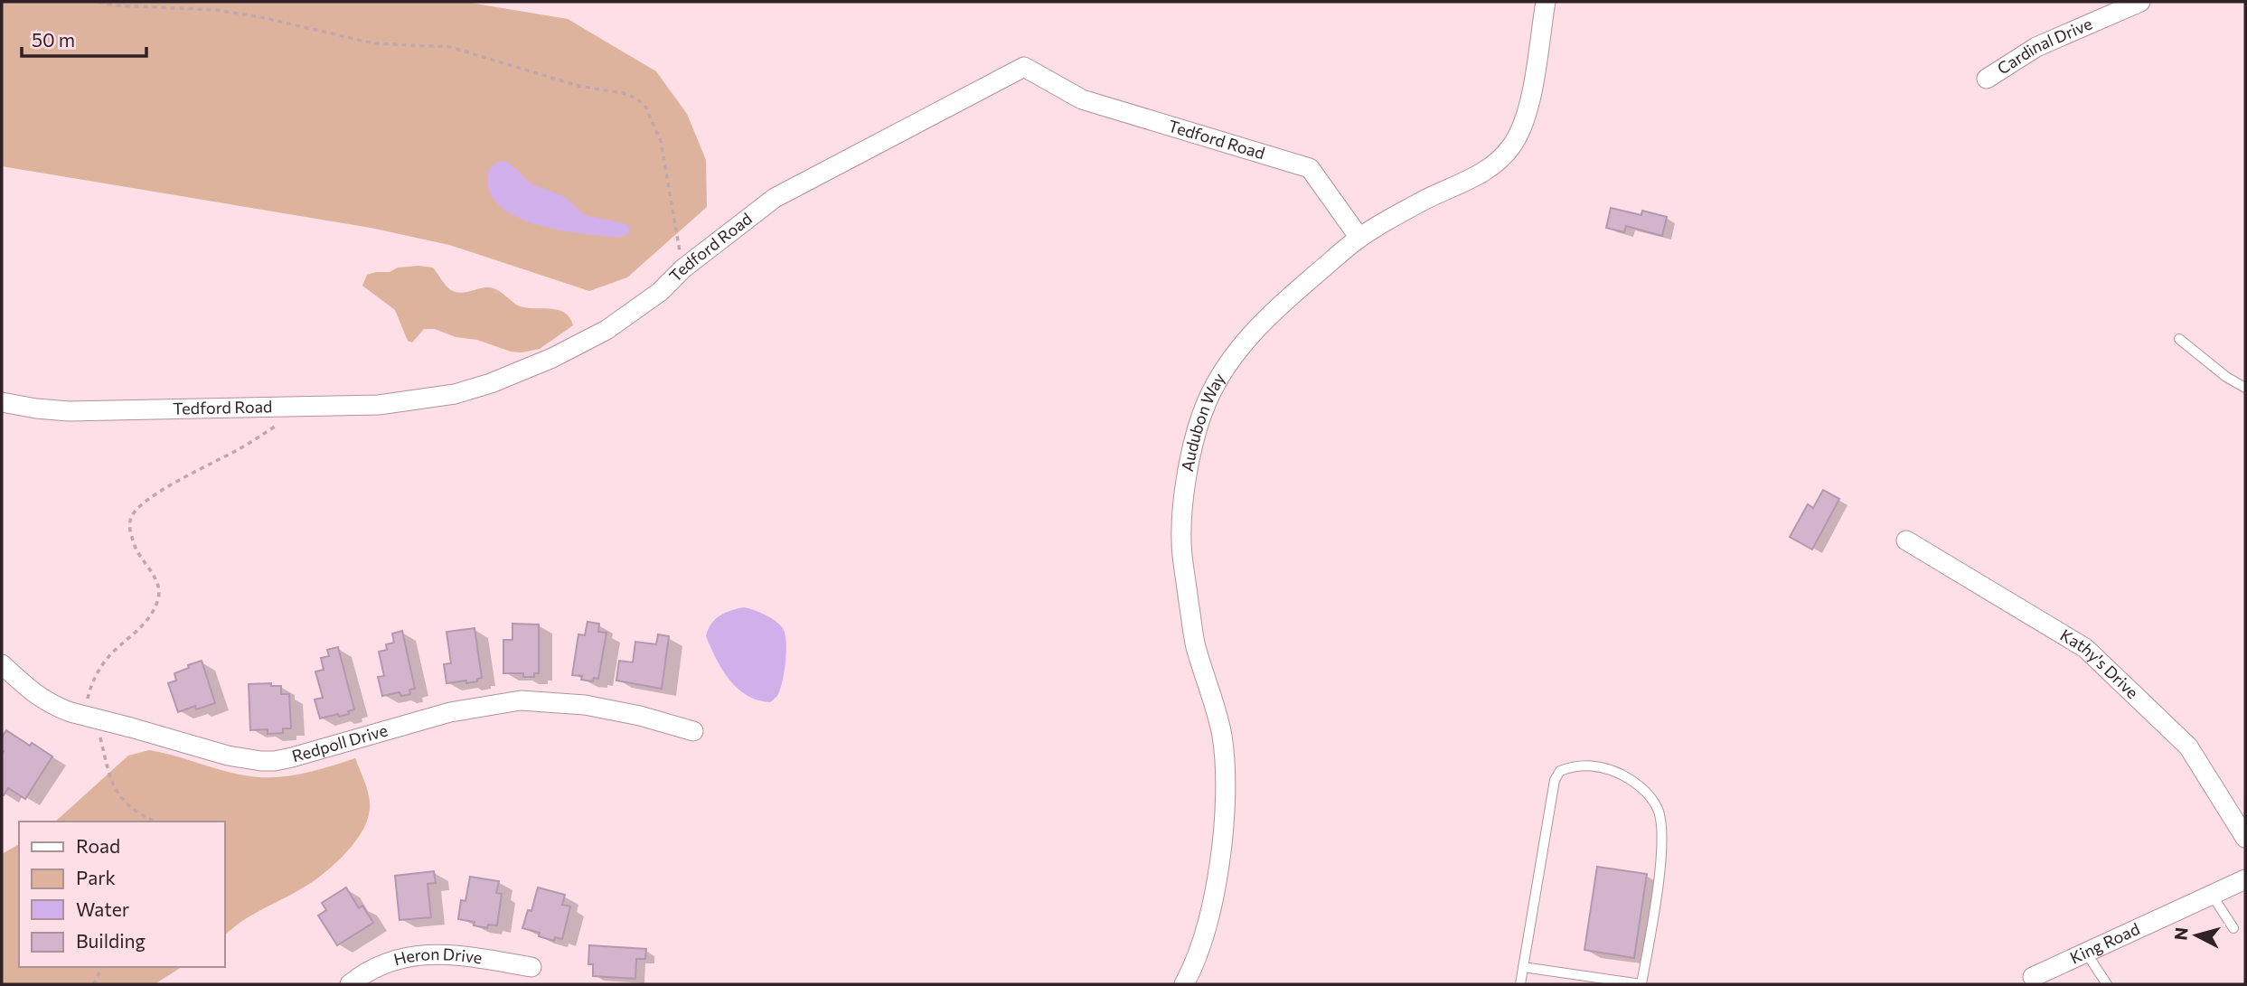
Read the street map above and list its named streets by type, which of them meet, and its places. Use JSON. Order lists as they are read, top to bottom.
{
  "streets": {
    "street": [
      "Cardinal Drive",
      "Tedford Road",
      "Audubon Way",
      "Kathy's Drive",
      "Redpoll Drive",
      "King Road",
      "Heron Drive"
    ]
  },
  "crossings": [
    ["Tedford Road", "Audubon Way"]
  ],
  "legend": [
    "Road",
    "Park",
    "Water",
    "Building"
  ],
  "scale_bar": "50 m",
  "north": "left"
}
